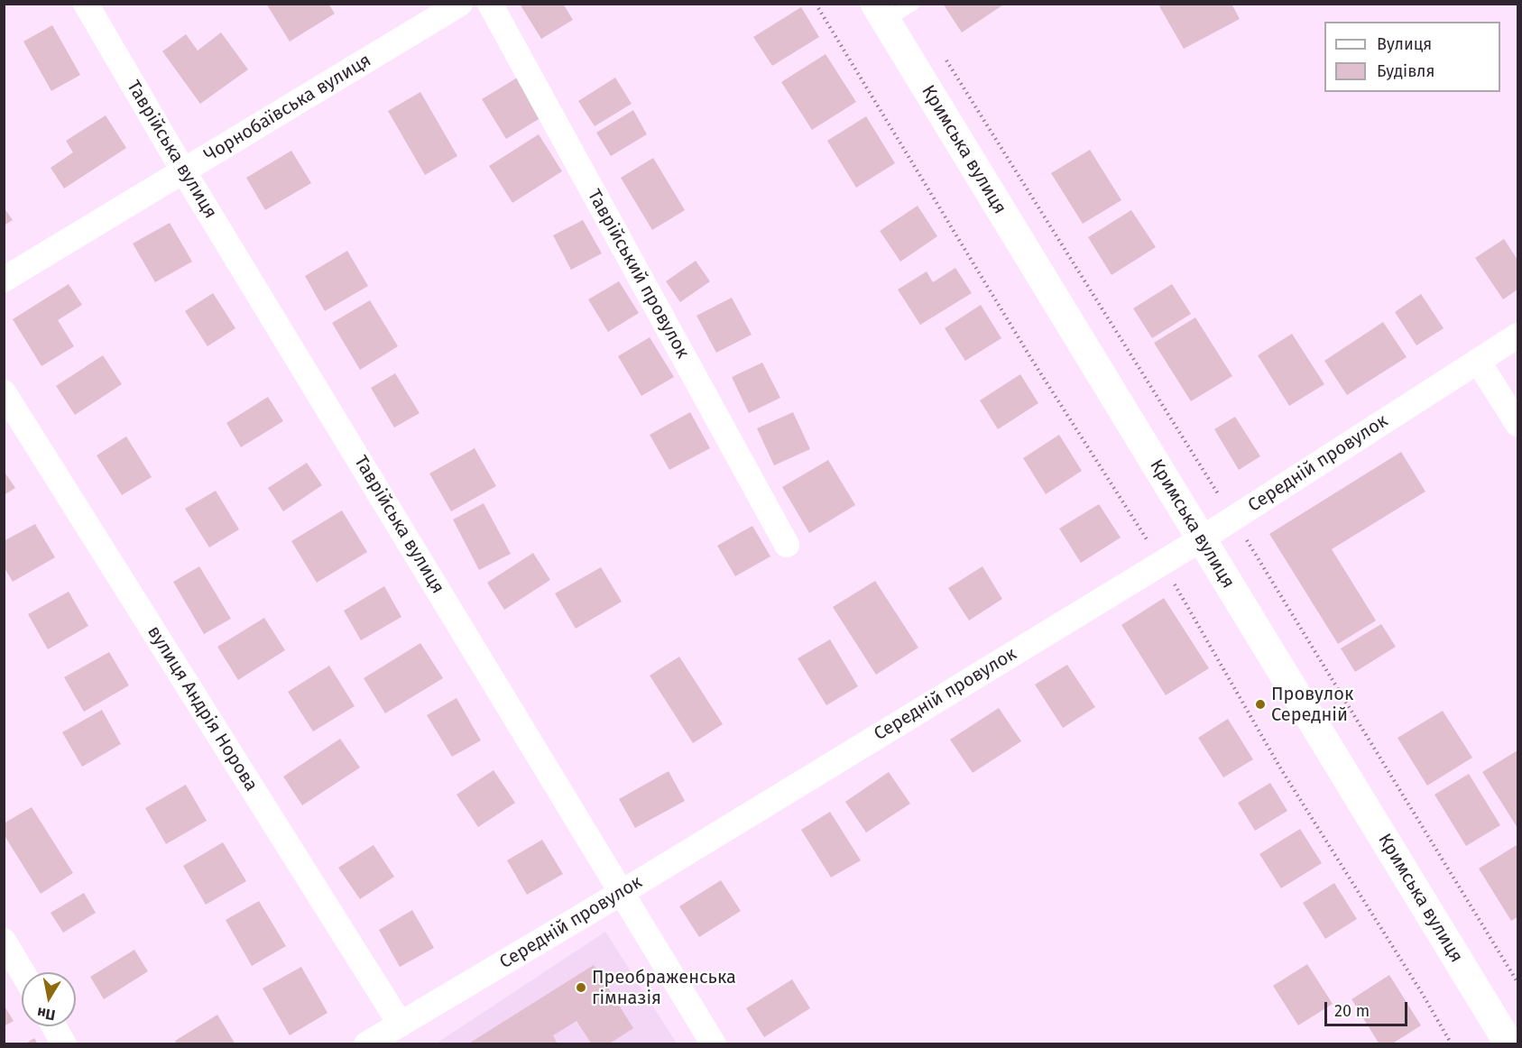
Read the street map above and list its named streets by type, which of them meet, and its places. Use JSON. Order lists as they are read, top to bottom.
{
  "streets": {
    "street": [
      "Чорнобаївська вулиця",
      "Таврійська вулиця",
      "Кримська вулиця",
      "Таврійський провулок",
      "Середній провулок",
      "вулиця Андрія Норова"
    ]
  },
  "crossings": [
    ["Чорнобаївська вулиця", "Таврійська вулиця"],
    ["Таврійська вулиця", "Середній провулок"],
    ["Кримська вулиця", "Середній провулок"],
    ["Середній провулок", "вулиця Андрія Норова"]
  ],
  "places": ["Провулок Середній", "Преображенська гімназія"],
  "legend": ["Вулиця", "Будівля"],
  "scale_bar": "20 m",
  "north": "bottom"
}
